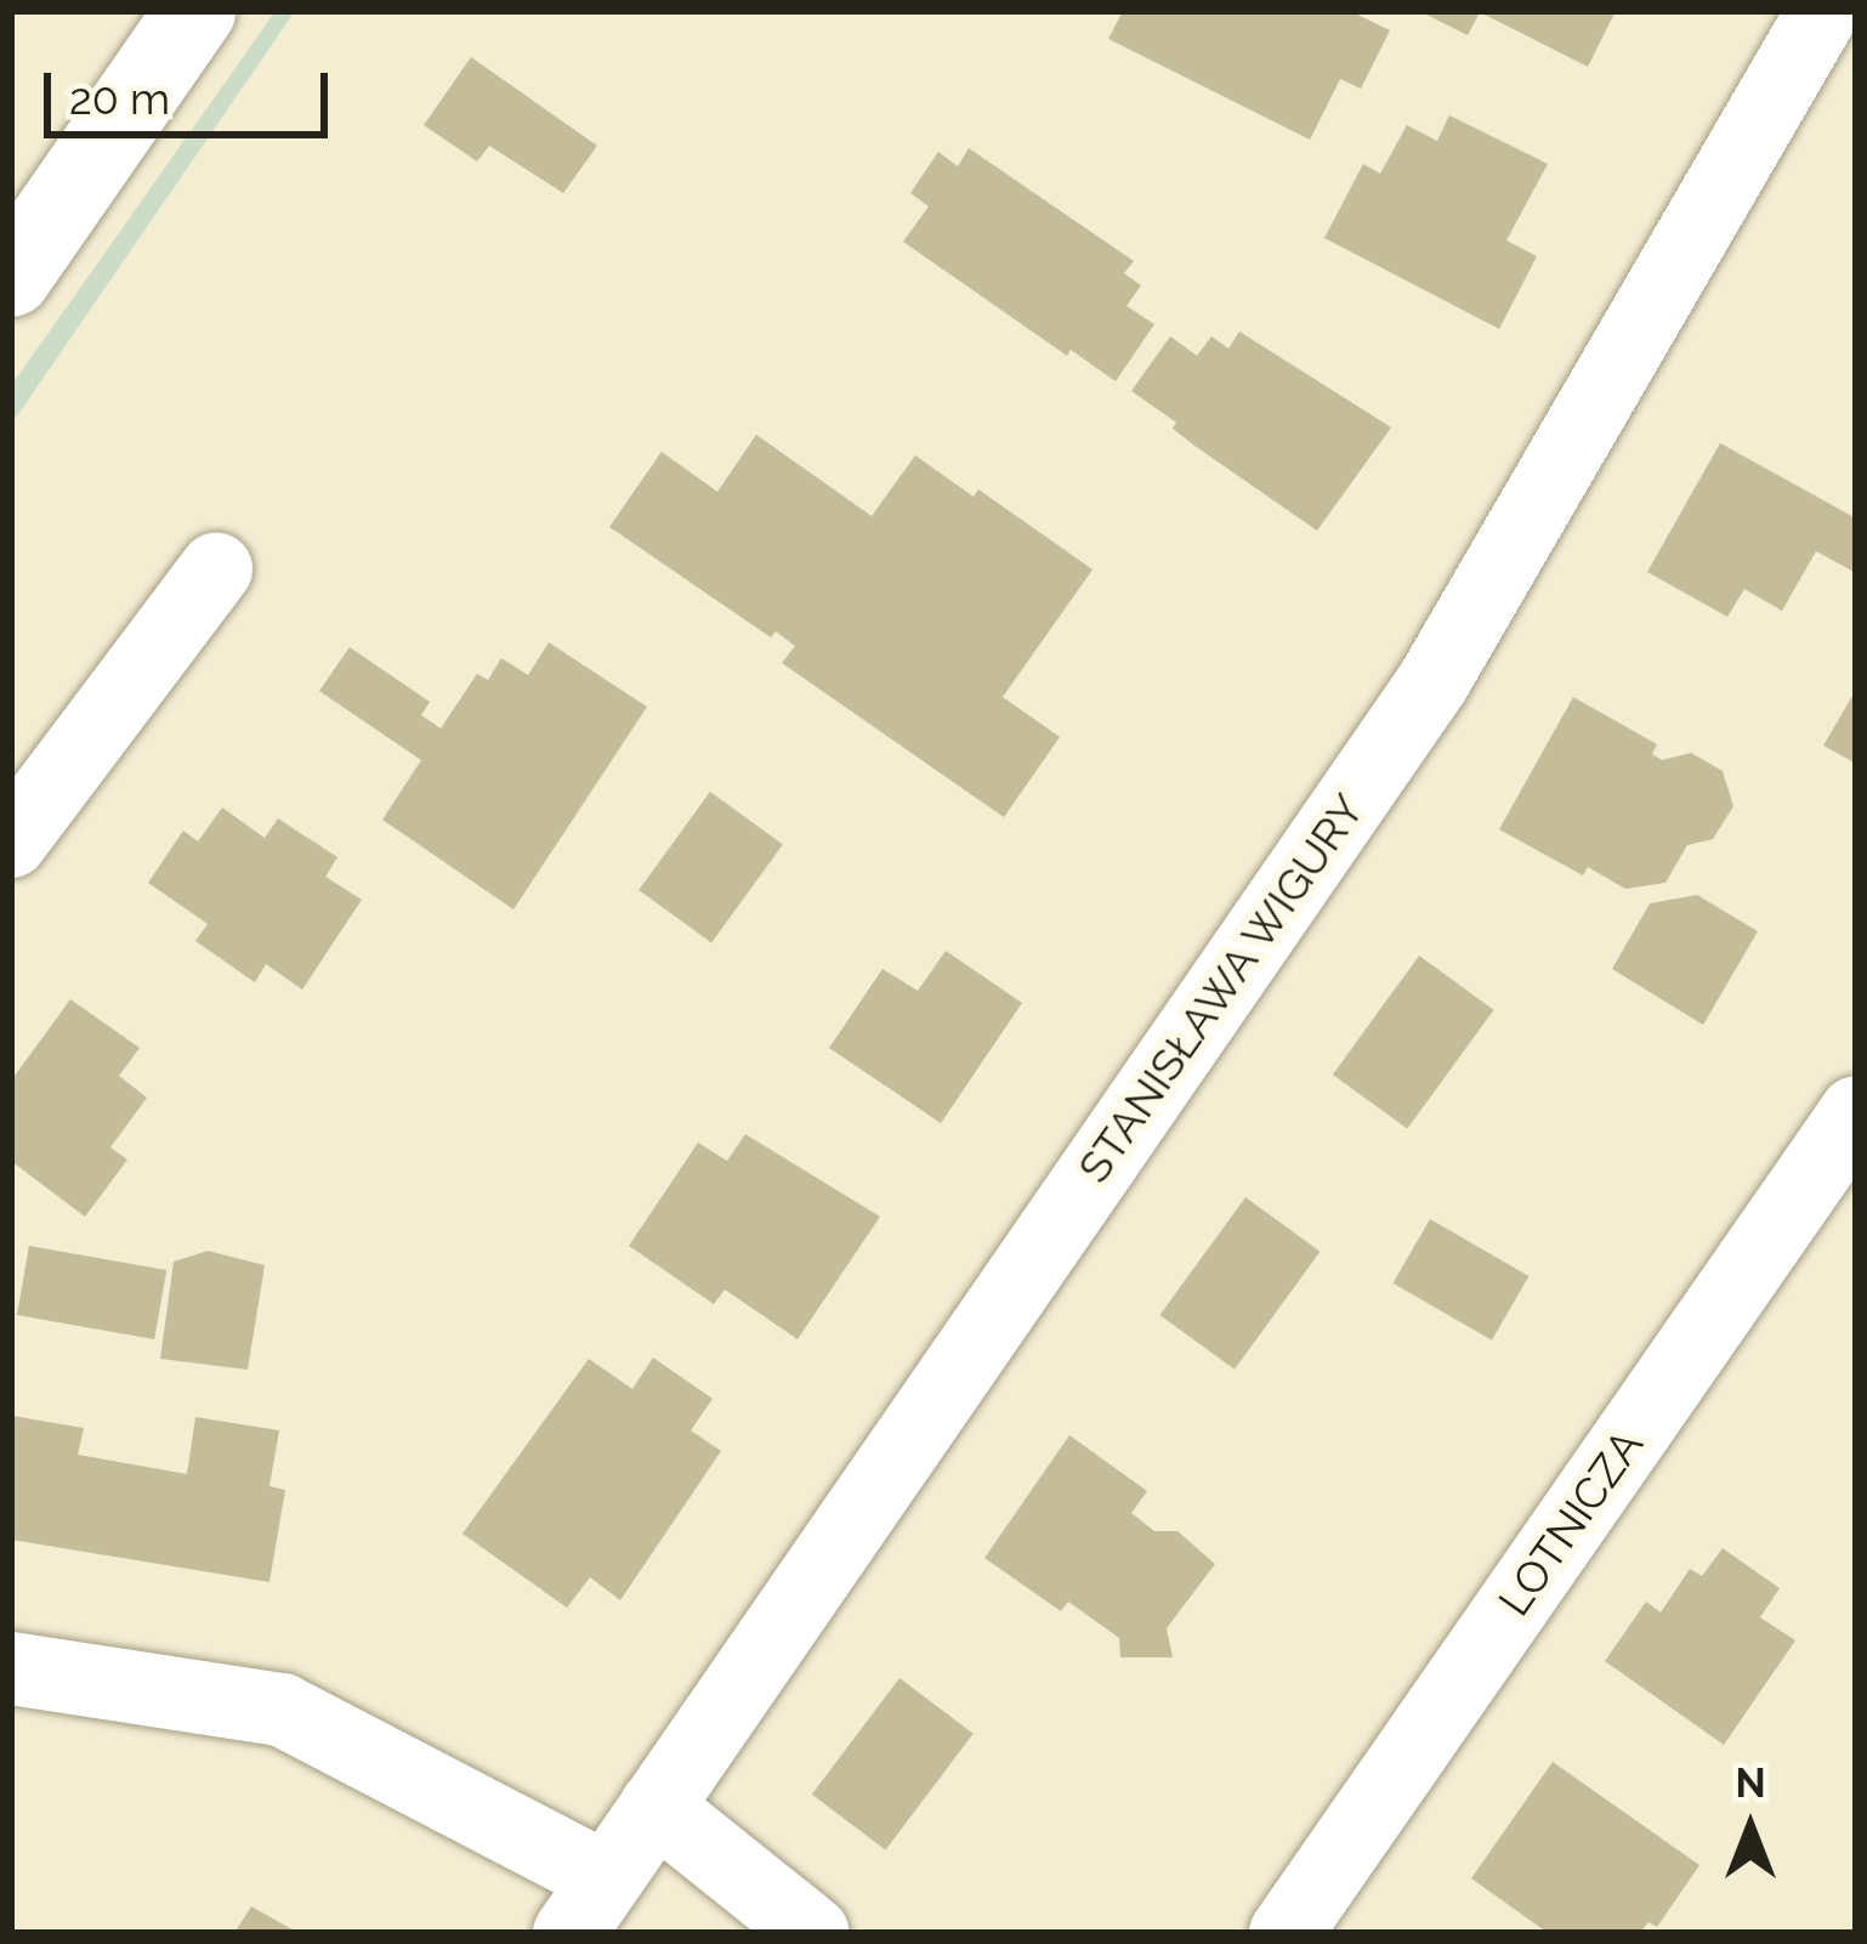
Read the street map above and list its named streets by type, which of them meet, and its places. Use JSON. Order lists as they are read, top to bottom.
{
  "streets": {
    "street": ["STANISŁAWA WIGURY", "LOTNICZA"]
  },
  "scale_bar": "20 m",
  "north": "top"
}
